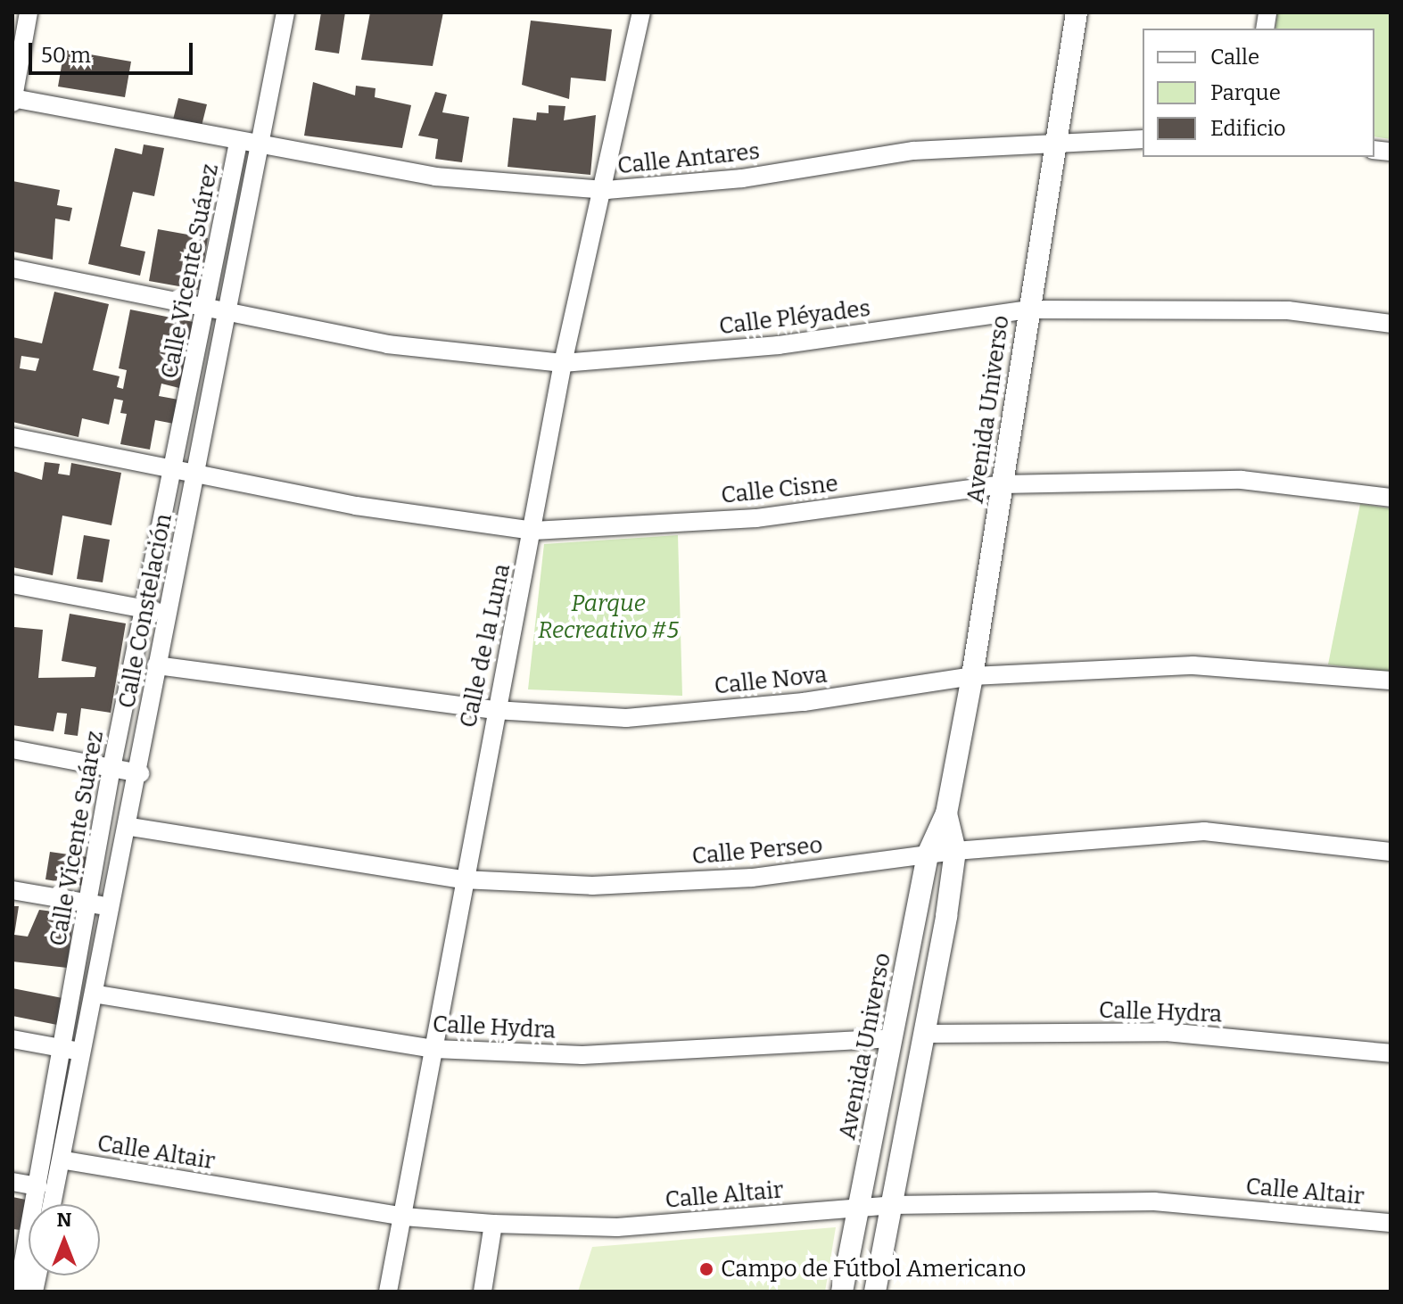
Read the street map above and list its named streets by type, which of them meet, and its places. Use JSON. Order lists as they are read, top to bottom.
{
  "streets": {
    "street": [
      "Calle Antares",
      "Calle Vicente Suárez",
      "Calle Pléyades",
      "Avenida Universo",
      "Calle Cisne",
      "Calle Constelación",
      "Calle de la Luna",
      "Calle Nova",
      "Calle Perseo",
      "Calle Hydra",
      "Calle Altair"
    ]
  },
  "crossings": [
    ["Calle Antares", "Avenida Universo"],
    ["Calle Antares", "Calle Constelación"],
    ["Calle Antares", "Calle de la Luna"],
    ["Calle Vicente Suárez", "Calle Pléyades"],
    ["Calle Vicente Suárez", "Calle Cisne"],
    ["Calle Vicente Suárez", "Calle Constelación"],
    ["Calle Pléyades", "Avenida Universo"],
    ["Calle Pléyades", "Calle Constelación"],
    ["Calle Pléyades", "Calle de la Luna"],
    ["Avenida Universo", "Calle Cisne"],
    ["Avenida Universo", "Calle Nova"],
    ["Avenida Universo", "Calle Perseo"],
    ["Avenida Universo", "Calle Hydra"],
    ["Avenida Universo", "Calle Altair"],
    ["Calle Cisne", "Calle Constelación"],
    ["Calle Cisne", "Calle de la Luna"],
    ["Calle Constelación", "Calle Nova"],
    ["Calle Constelación", "Calle Perseo"],
    ["Calle Constelación", "Calle Hydra"],
    ["Calle Constelación", "Calle Altair"],
    ["Calle de la Luna", "Calle Nova"],
    ["Calle de la Luna", "Calle Perseo"],
    ["Calle de la Luna", "Calle Hydra"],
    ["Calle de la Luna", "Calle Altair"]
  ],
  "parks": ["Parque Recreativo #5"],
  "places": ["Campo de Fútbol Americano"],
  "legend": ["Calle", "Parque", "Edificio"],
  "scale_bar": "50 m",
  "north": "top"
}
